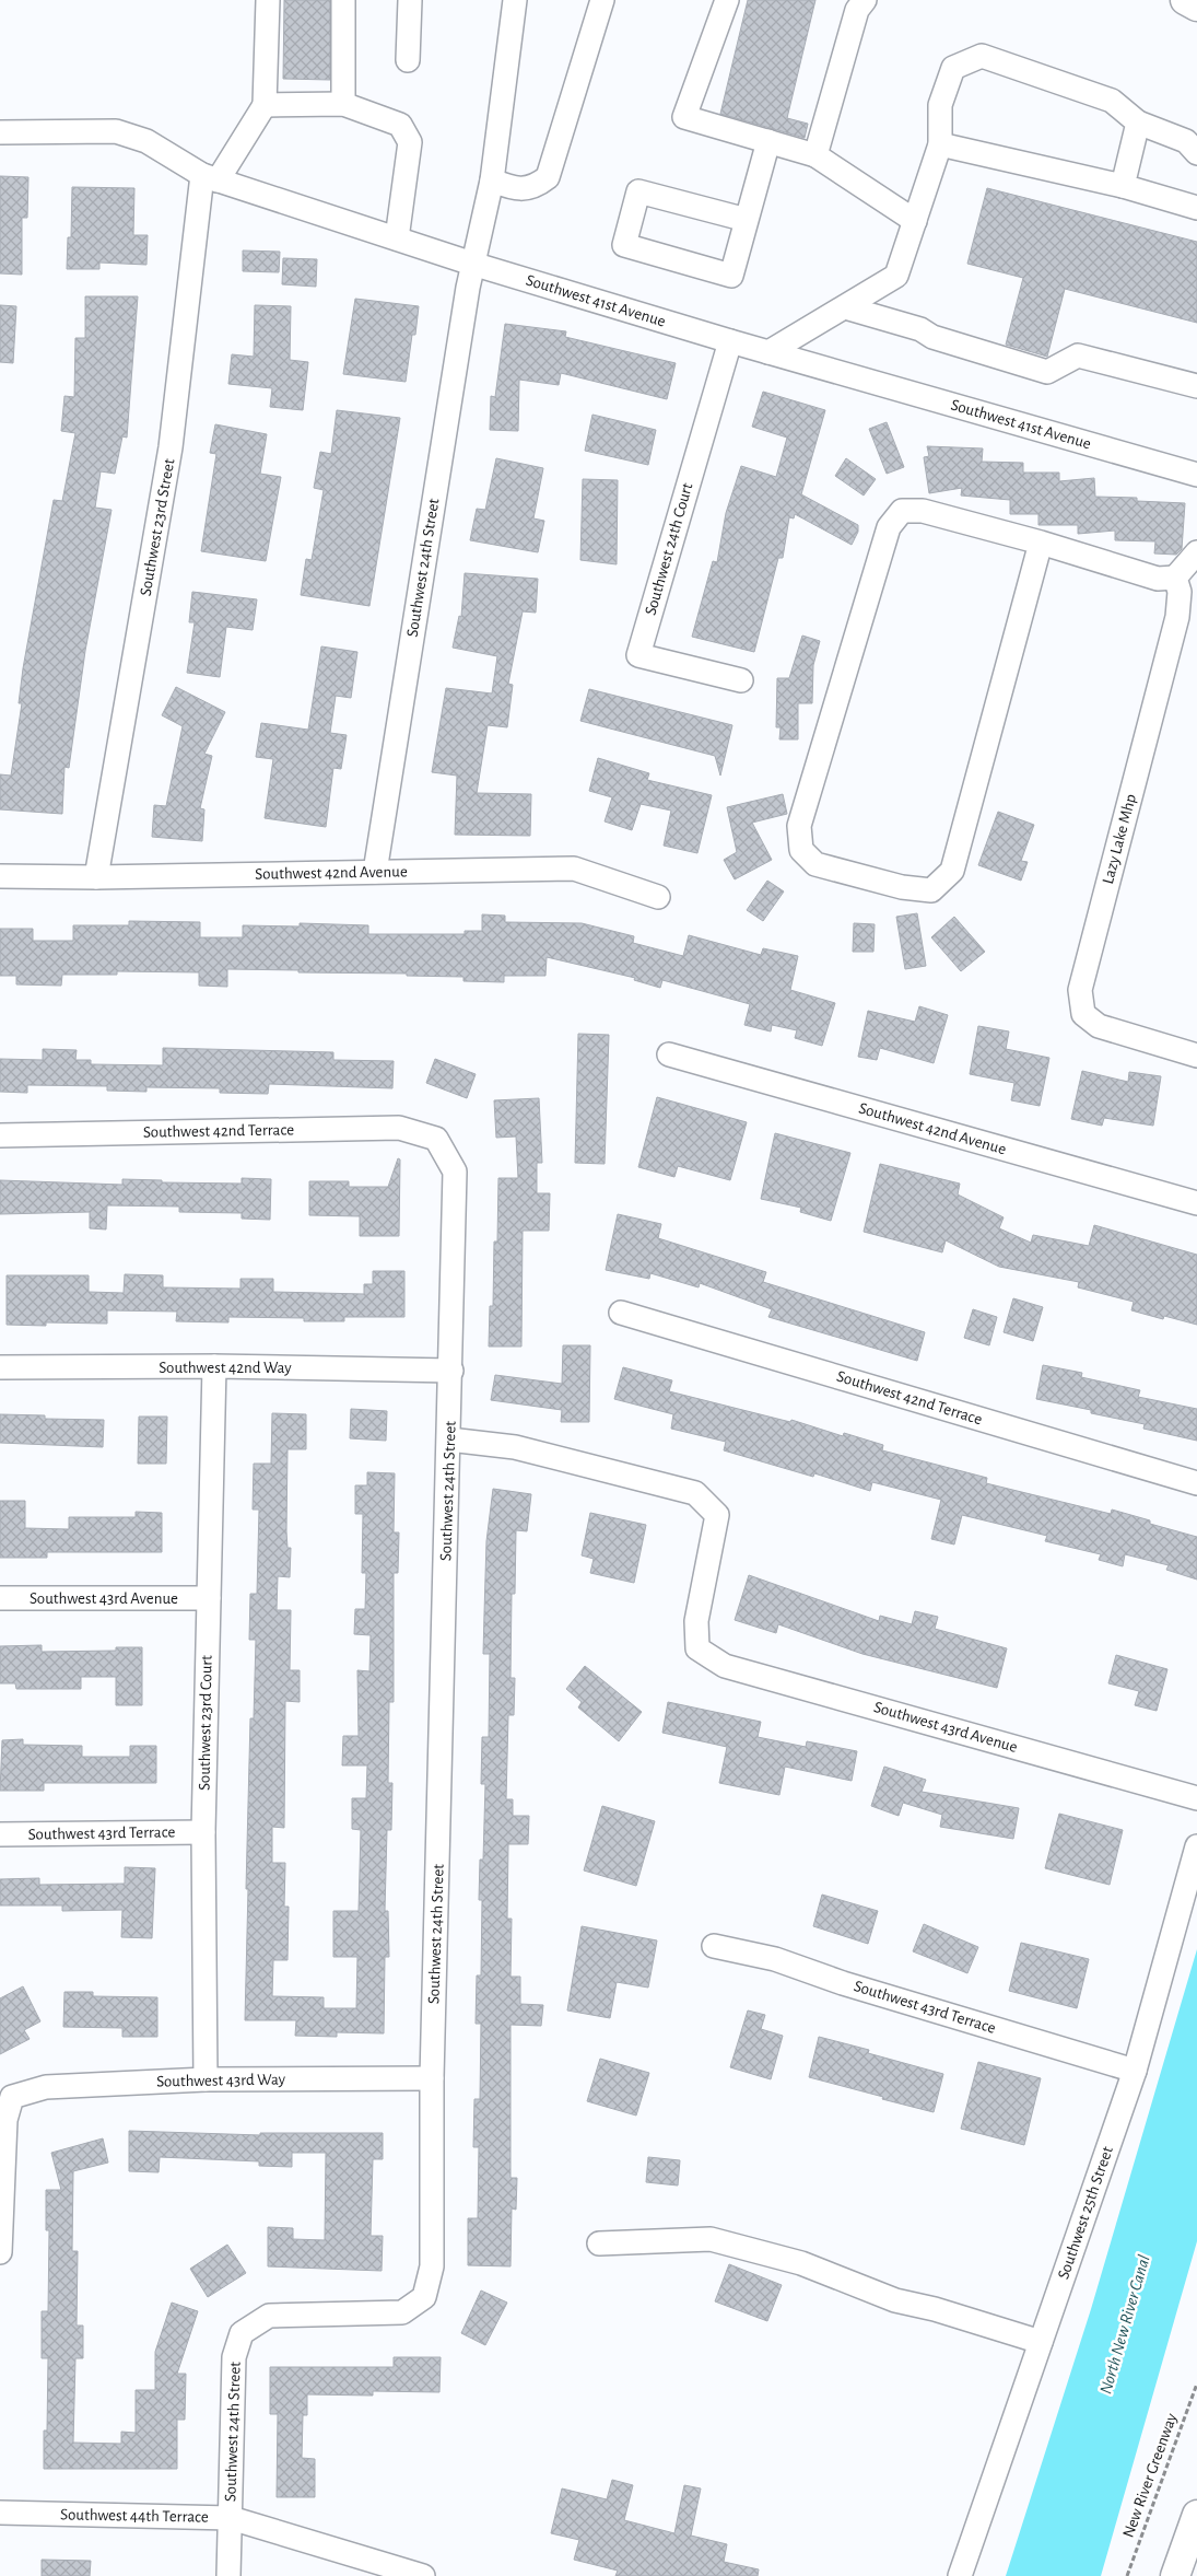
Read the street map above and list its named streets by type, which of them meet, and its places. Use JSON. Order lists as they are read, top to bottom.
{
  "streets": {
    "street": [
      "Southwest 41st Avenue",
      "Southwest 23rd Street",
      "Southwest 24th Court",
      "Southwest 24th Street",
      "Lazy Lake Mhp",
      "Southwest 42nd Avenue",
      "Southwest 42nd Terrace",
      "Southwest 42nd Way",
      "Southwest 43rd Avenue",
      "Southwest 23rd Court",
      "Southwest 43rd Terrace",
      "Southwest 43rd Way",
      "Southwest 25th Street",
      "Southwest 44th Terrace"
    ],
    "path": ["New River Greenway"]
  },
  "crossings": [
    ["Southwest 41st Avenue", "Southwest 23rd Street"],
    ["Southwest 41st Avenue", "Southwest 24th Court"],
    ["Southwest 41st Avenue", "Southwest 24th Street"],
    ["Southwest 23rd Street", "Southwest 42nd Avenue"],
    ["Southwest 24th Street", "Southwest 42nd Avenue"],
    ["Southwest 24th Street", "Southwest 42nd Terrace"],
    ["Southwest 24th Street", "Southwest 42nd Way"],
    ["Southwest 24th Street", "Southwest 43rd Avenue"],
    ["Southwest 24th Street", "Southwest 43rd Way"],
    ["Southwest 24th Street", "Southwest 44th Terrace"],
    ["Southwest 42nd Way", "Southwest 23rd Court"],
    ["Southwest 43rd Avenue", "Southwest 23rd Court"],
    ["Southwest 23rd Court", "Southwest 43rd Terrace"],
    ["Southwest 23rd Court", "Southwest 43rd Way"],
    ["Southwest 43rd Terrace", "Southwest 25th Street"]
  ],
  "water": ["North New River Canal"]
}
